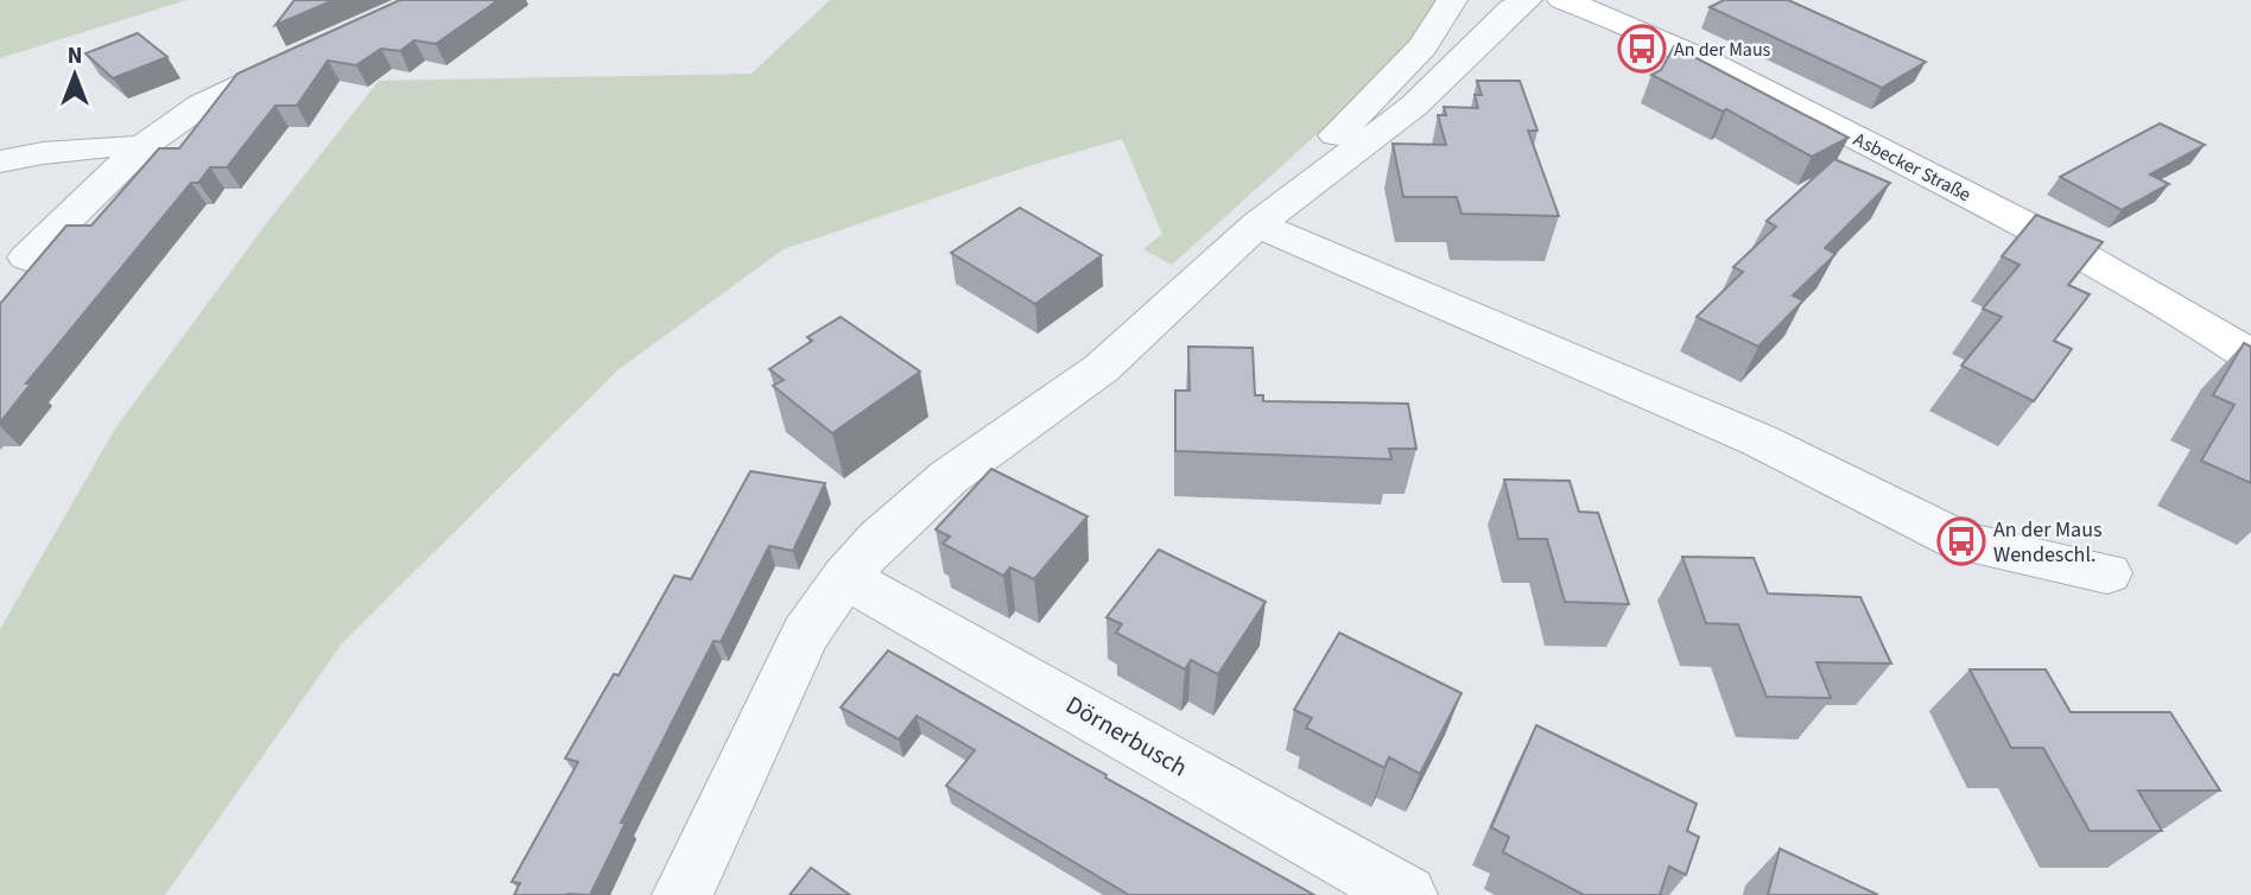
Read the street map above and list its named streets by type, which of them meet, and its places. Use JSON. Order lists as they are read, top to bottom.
{
  "streets": {
    "main road": ["Asbecker Straße"],
    "street": ["Dörnerbusch"]
  },
  "places": {
    "bus stop": ["An der Maus", "An der Maus Wendeschl."]
  },
  "north": "top"
}
